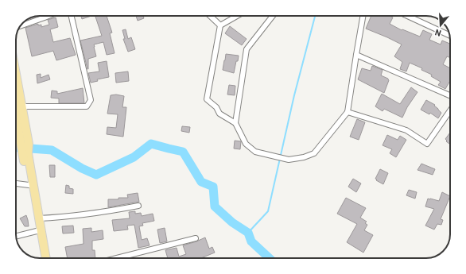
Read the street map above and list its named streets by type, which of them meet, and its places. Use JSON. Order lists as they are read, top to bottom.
{
  "north": "bottom"
}
